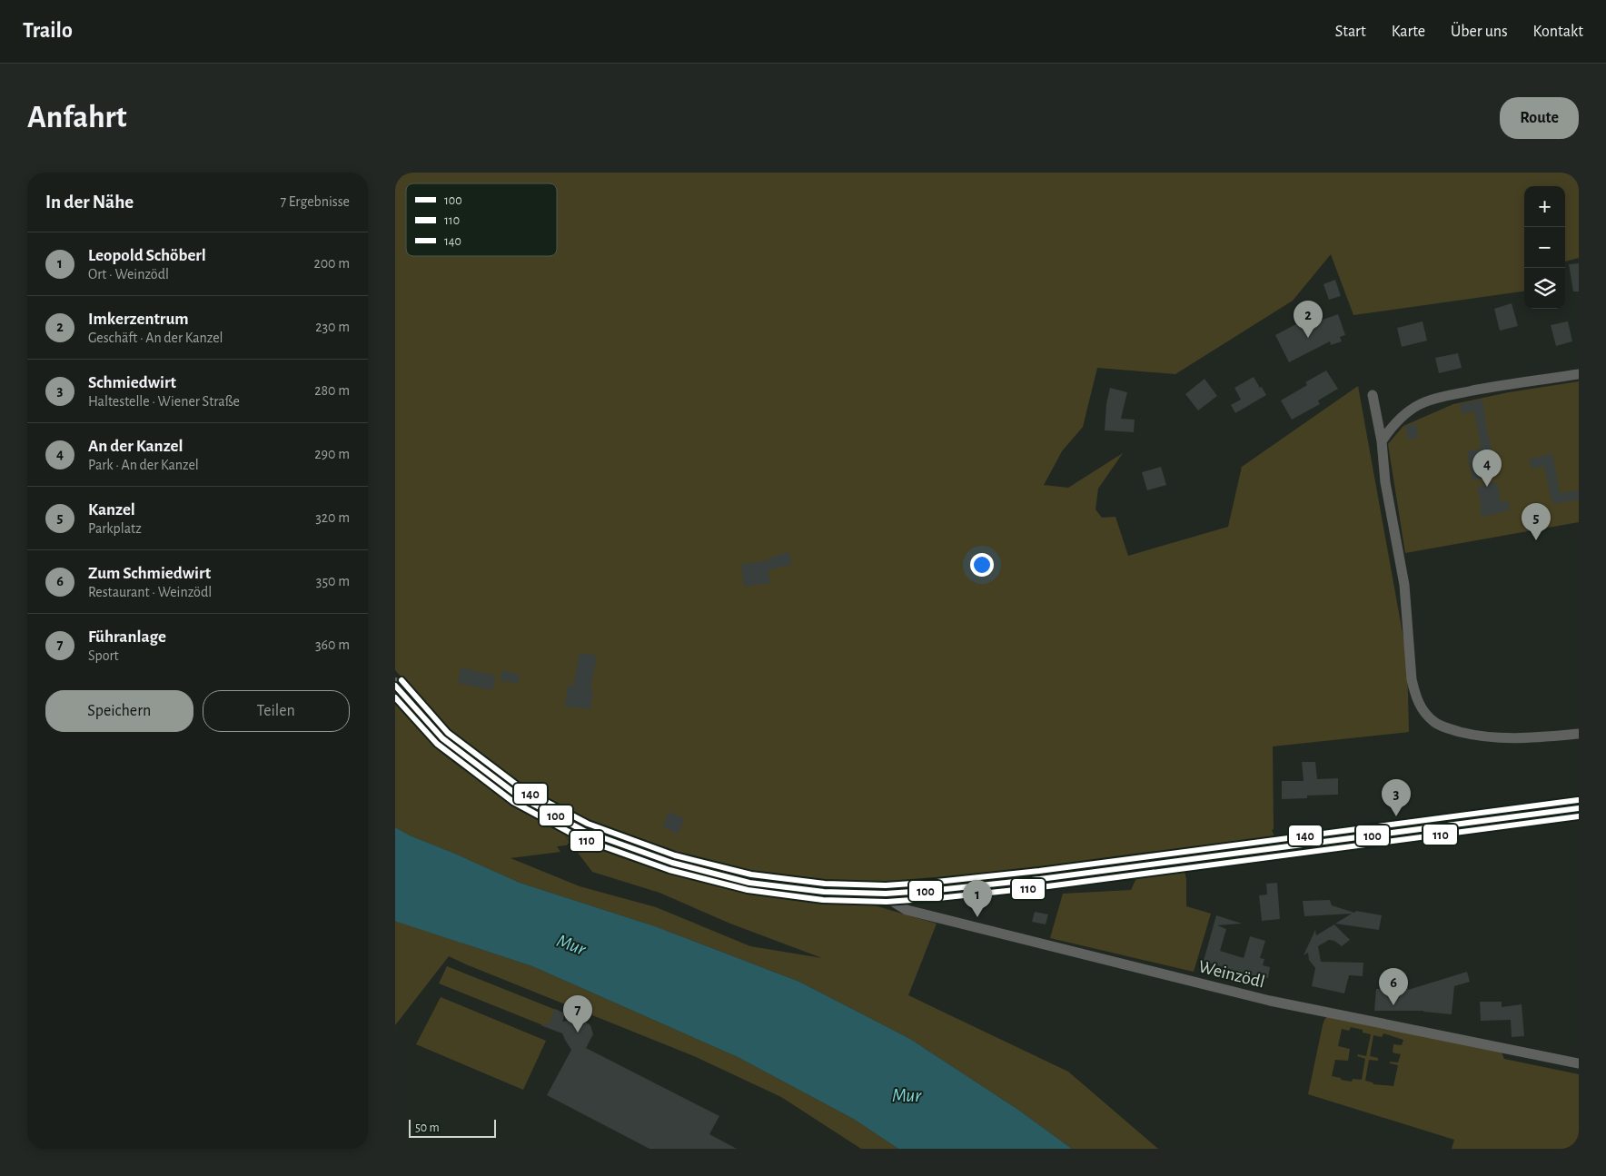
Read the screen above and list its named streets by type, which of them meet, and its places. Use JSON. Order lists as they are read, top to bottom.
{
  "streets": {
    "street": ["Weinzödl"]
  },
  "water": ["Mur"],
  "lines": ["transit line 140", "transit line 100", "transit line 110"],
  "legend": ["100", "110", "140"],
  "scale_bar": "50 m",
  "page": {
    "header": "Trailo",
    "nav": [
      "Start",
      "Karte",
      "Über uns",
      "Kontakt"
    ],
    "buttons": [
      "Route",
      ["Speichern", "Teilen"]
    ],
    "title": "Anfahrt",
    "heading": ["In der Nähe", "7 Ergebnisse"],
    "map_buttons": ["+", "−"],
    "list": [
      {
        "mark": "1",
        "name": "Leopold Schöberl",
        "note": "Ort · Weinzödl",
        "value": "200 m"
      },
      {
        "mark": "2",
        "name": "Imkerzentrum",
        "note": "Geschäft · An der Kanzel",
        "value": "230 m"
      },
      {
        "mark": "3",
        "name": "Schmiedwirt",
        "note": "Haltestelle · Wiener Straße",
        "value": "280 m"
      },
      {
        "mark": "4",
        "name": "An der Kanzel",
        "note": "Park · An der Kanzel",
        "value": "290 m"
      },
      {
        "mark": "5",
        "name": "Kanzel",
        "note": "Parkplatz",
        "value": "320 m"
      },
      {
        "mark": "6",
        "name": "Zum Schmiedwirt",
        "note": "Restaurant · Weinzödl",
        "value": "350 m"
      },
      {
        "mark": "7",
        "name": "Führanlage",
        "note": "Sport",
        "value": "360 m"
      }
    ],
    "pins": [
      "2",
      "4",
      "5",
      "3",
      "1",
      "6",
      "7"
    ],
    "scale": "50 m"
  }
}
